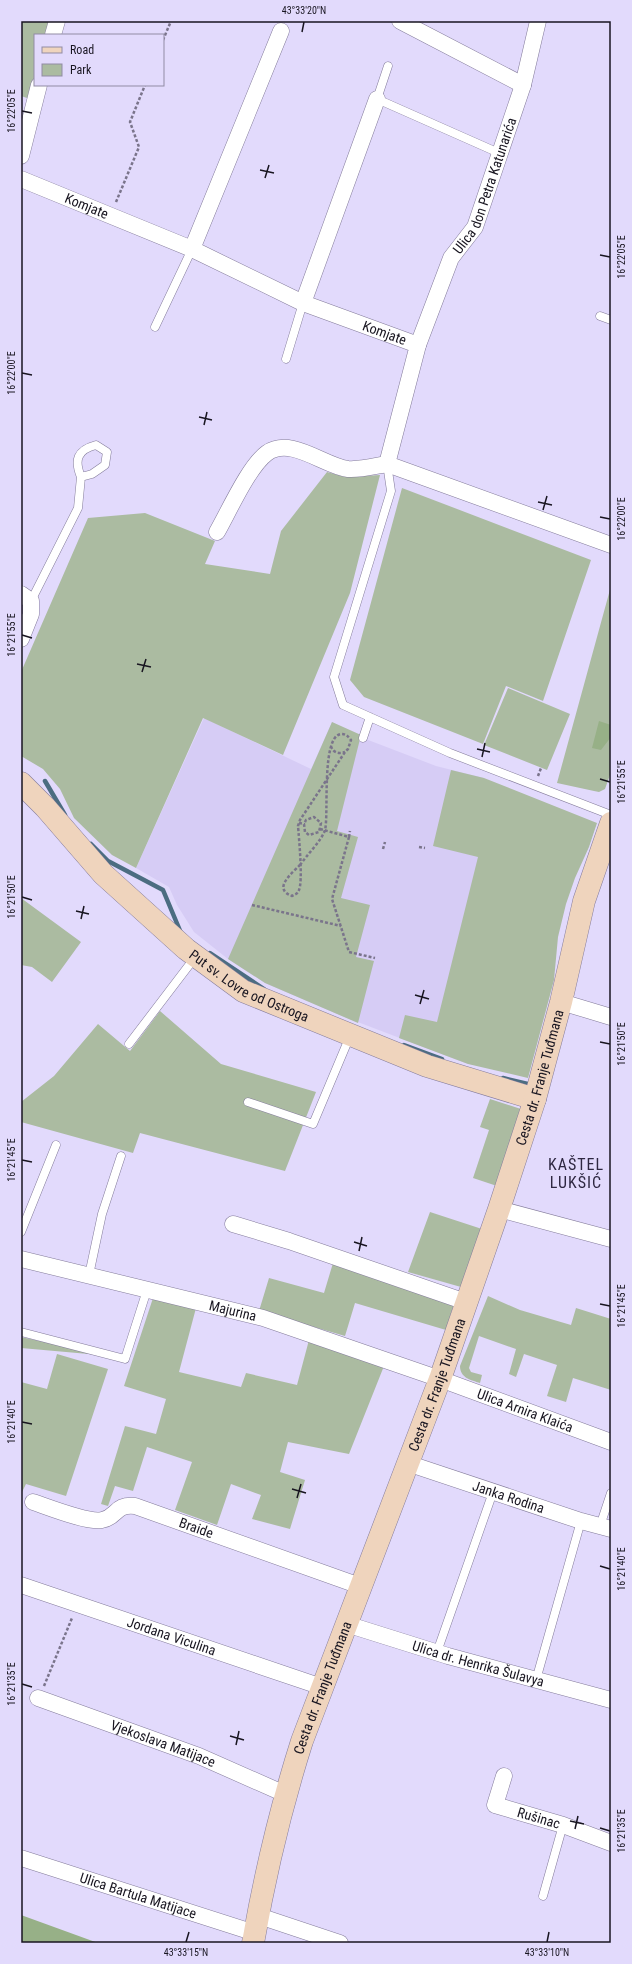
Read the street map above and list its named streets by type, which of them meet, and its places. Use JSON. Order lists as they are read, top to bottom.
{
  "streets": {
    "main road": ["Put sv. Lovre od Ostroga", "Cesta dr. Franje Tuđmana"],
    "street": [
      "Ulica don Petra Katunarića",
      "Komjate",
      "Majurina",
      "Ulica Arnira Klaića",
      "Janka Rodina",
      "Braide",
      "Jordana Viculina",
      "Ulica dr. Henrika Šulavya",
      "Vjekoslava Matijace",
      "Rušinac",
      "Ulica Bartula Matijace"
    ]
  },
  "crossings": [
    ["Ulica don Petra Katunarića", "Komjate"],
    ["Put sv. Lovre od Ostroga", "Cesta dr. Franje Tuđmana"],
    ["Cesta dr. Franje Tuđmana", "Majurina"],
    ["Cesta dr. Franje Tuđmana", "Ulica Arnira Klaića"],
    ["Cesta dr. Franje Tuđmana", "Janka Rodina"],
    ["Cesta dr. Franje Tuđmana", "Braide"],
    ["Cesta dr. Franje Tuđmana", "Jordana Viculina"],
    ["Cesta dr. Franje Tuđmana", "Ulica dr. Henrika Šulavya"],
    ["Cesta dr. Franje Tuđmana", "Vjekoslava Matijace"],
    ["Cesta dr. Franje Tuđmana", "Ulica Bartula Matijace"],
    ["Majurina", "Ulica Arnira Klaića"]
  ],
  "districts": ["KAŠTEL LUKŠIĆ"],
  "legend": ["Road", "Park"],
  "coordinates": [
    "43°33'20\"N",
    "16°22'05\"E",
    "16°22'00\"E",
    "16°21'55\"E",
    "16°21'50\"E",
    "16°21'45\"E",
    "16°21'40\"E",
    "16°21'35\"E",
    "43°33'15\"N",
    "43°33'10\"N"
  ]
}
